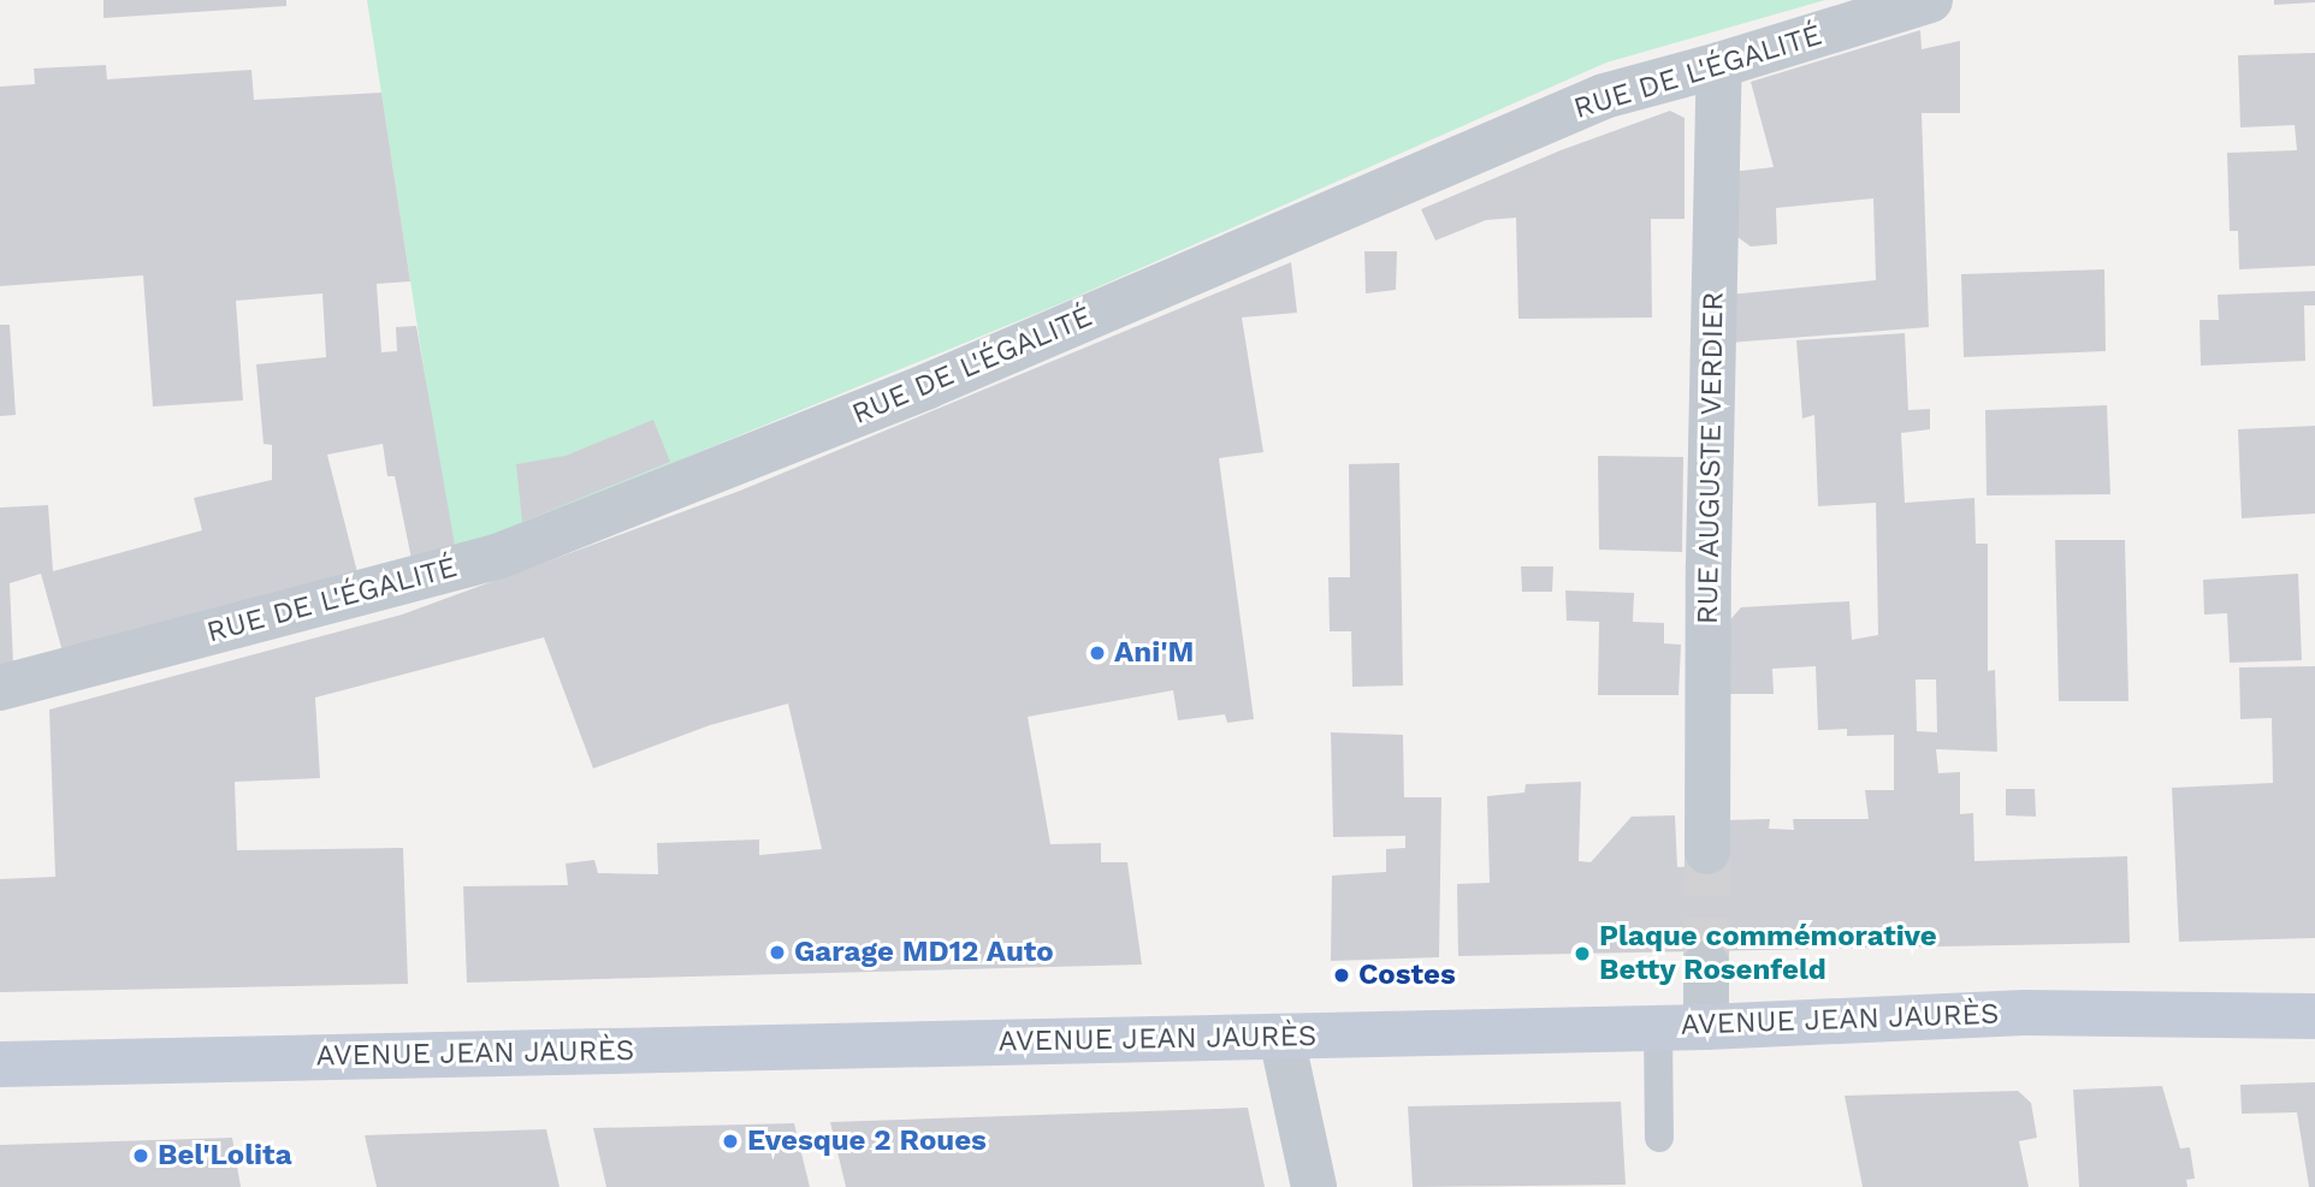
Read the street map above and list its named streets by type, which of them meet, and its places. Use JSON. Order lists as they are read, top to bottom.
{
  "streets": {
    "main road": ["AVENUE JEAN JAURÈS"],
    "street": ["RUE DE L'ÉGALITÉ", "RUE AUGUSTE VERDIER"]
  },
  "crossings": [
    ["RUE DE L'ÉGALITÉ", "RUE AUGUSTE VERDIER"]
  ],
  "places": [
    "Ani'M",
    "Garage MD12 Auto",
    "Plaque commémorative Betty Rosenfeld",
    "Costes",
    "Evesque 2 Roues",
    "Bel'Lolita"
  ]
}
